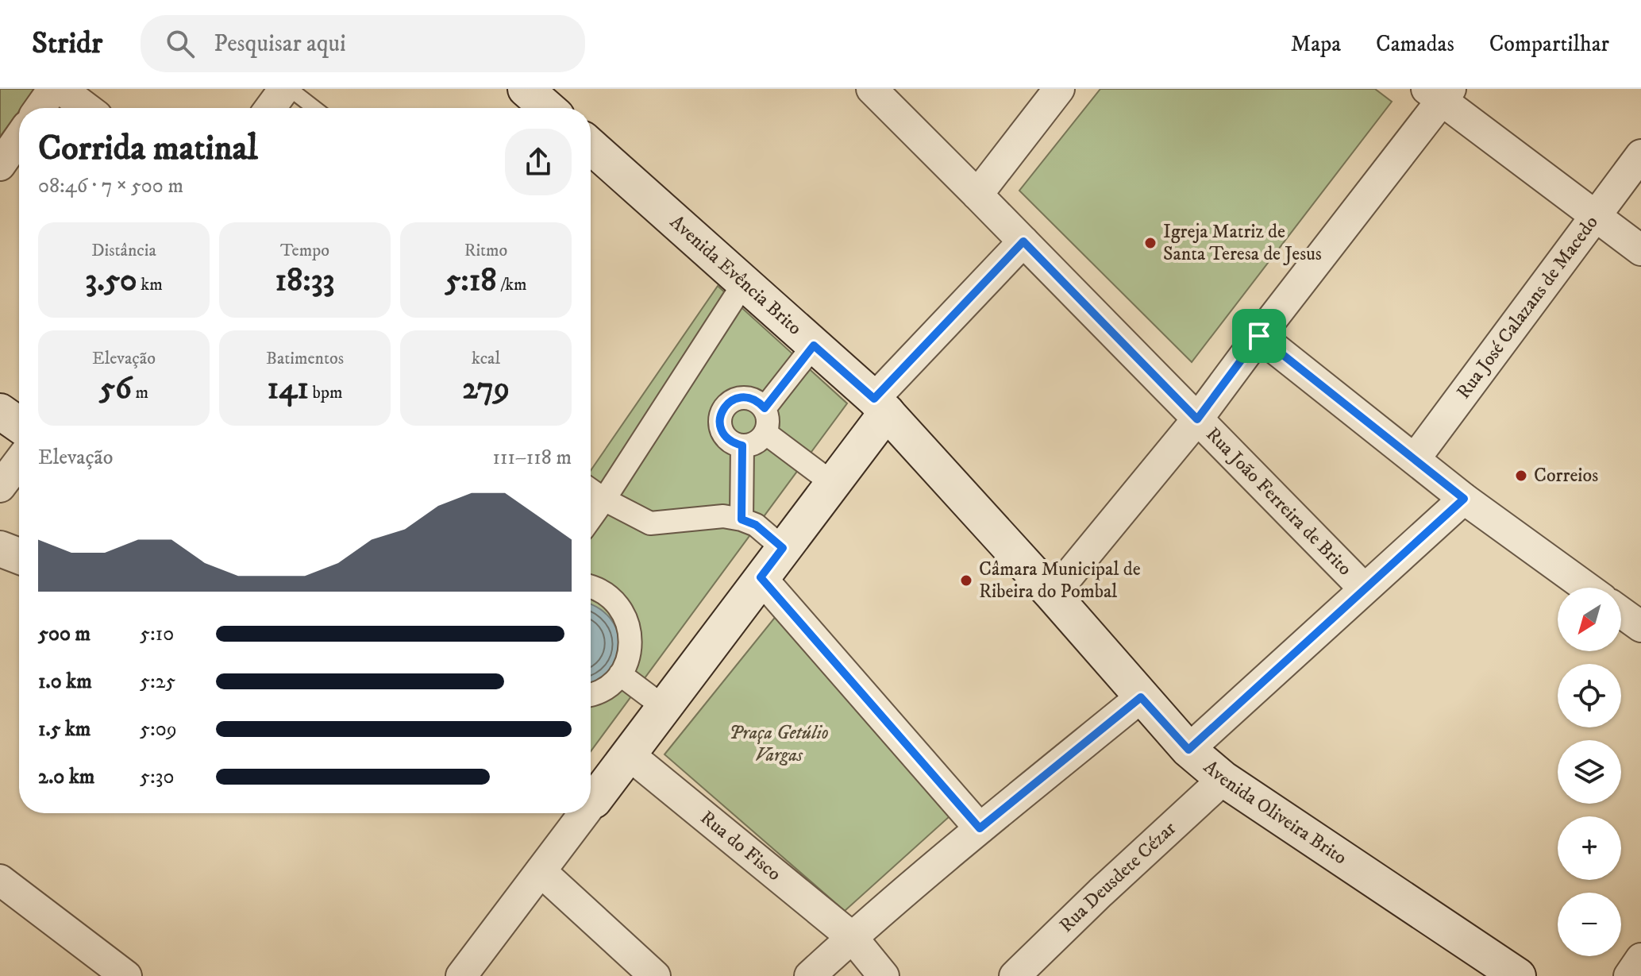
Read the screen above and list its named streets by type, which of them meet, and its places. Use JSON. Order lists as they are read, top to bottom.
{
  "streets": {
    "main road": ["Avenida Evência Brito", "Avenida Oliveira Brito"],
    "street": [
      "Rua José Calazans de Macedo",
      "Rua João Ferreira de Brito",
      "Rua do Fisco",
      "Rua Deusdete Cézar"
    ]
  },
  "crossings": [
    ["Avenida Evência Brito", "Avenida Oliveira Brito"],
    ["Avenida Oliveira Brito", "Rua Deusdete Cézar"]
  ],
  "parks": ["Praça Getúlio Vargas"],
  "places": ["Igreja Matriz de Santa Teresa de Jesus", "Correios", "Câmara Municipal de Ribeira do Pombal"],
  "north": "bottom left",
  "page": {
    "header": "Stridr",
    "search": "Pesquisar aqui",
    "nav": ["Mapa", "Camadas", "Compartilhar"],
    "heading": ["Corrida matinal", "08:46 · 7 × 500 m"],
    "stats": [
      ["Distância", "3.50 km"],
      ["Tempo", "18:33"],
      ["Ritmo", "5:18 /km"],
      ["Elevação", "56 m"],
      ["Batimentos", "141 bpm"],
      ["kcal", "279"]
    ],
    "chart": ["Elevação", "111–118 m"],
    "map_buttons": ["+", "−"],
    "list": [
      {
        "name": "500 m",
        "note": "5:10"
      },
      {
        "name": "1.0 km",
        "note": "5:25"
      },
      {
        "name": "1.5 km",
        "note": "5:09"
      },
      {
        "name": "2.0 km",
        "note": "5:30"
      }
    ]
  }
}
